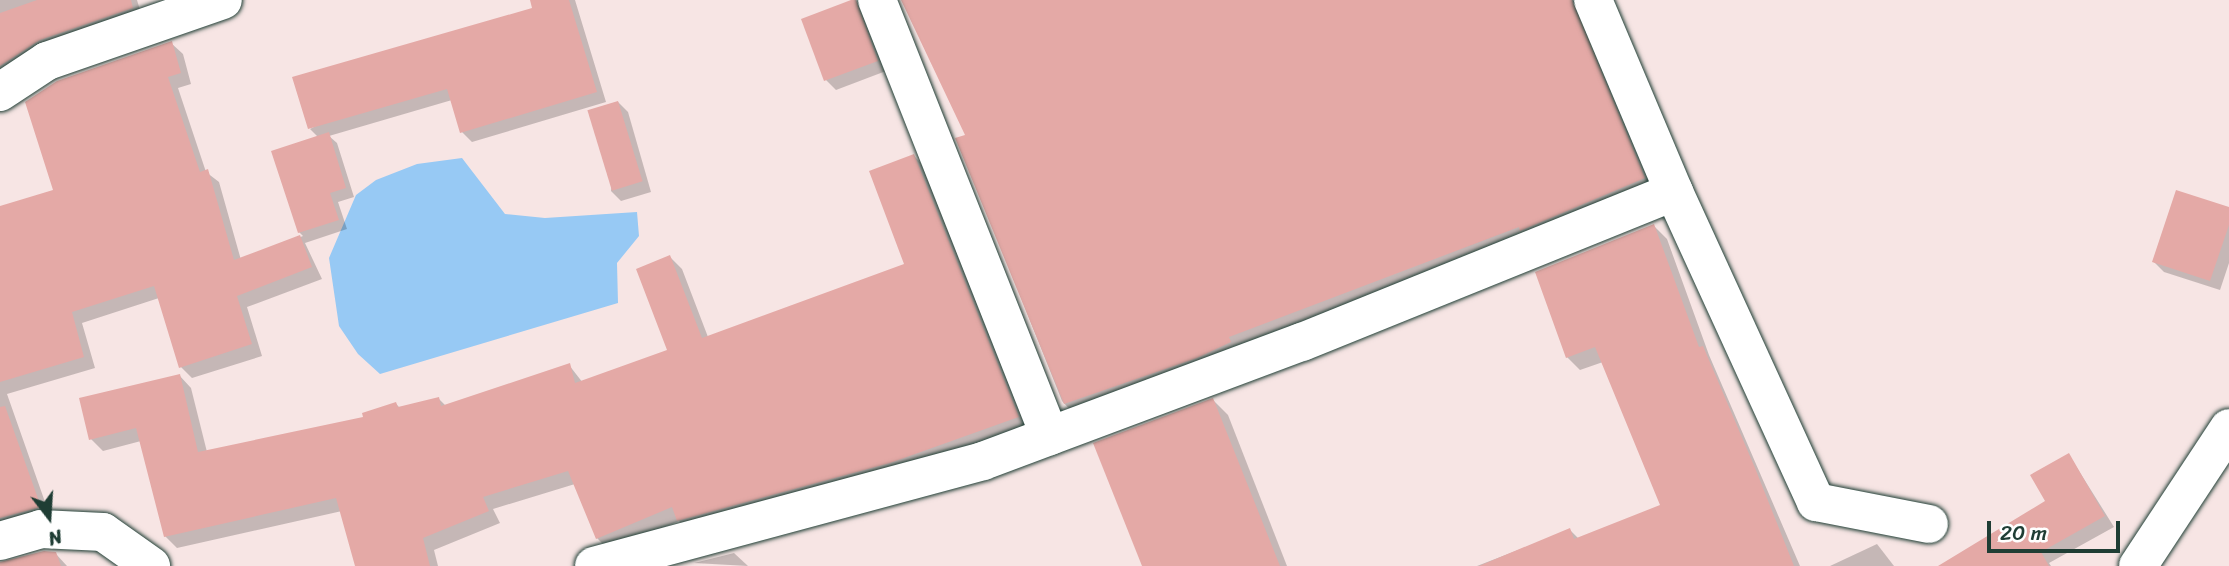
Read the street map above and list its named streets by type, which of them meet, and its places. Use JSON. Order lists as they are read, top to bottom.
{
  "scale_bar": "20 m",
  "north": "bottom"
}
